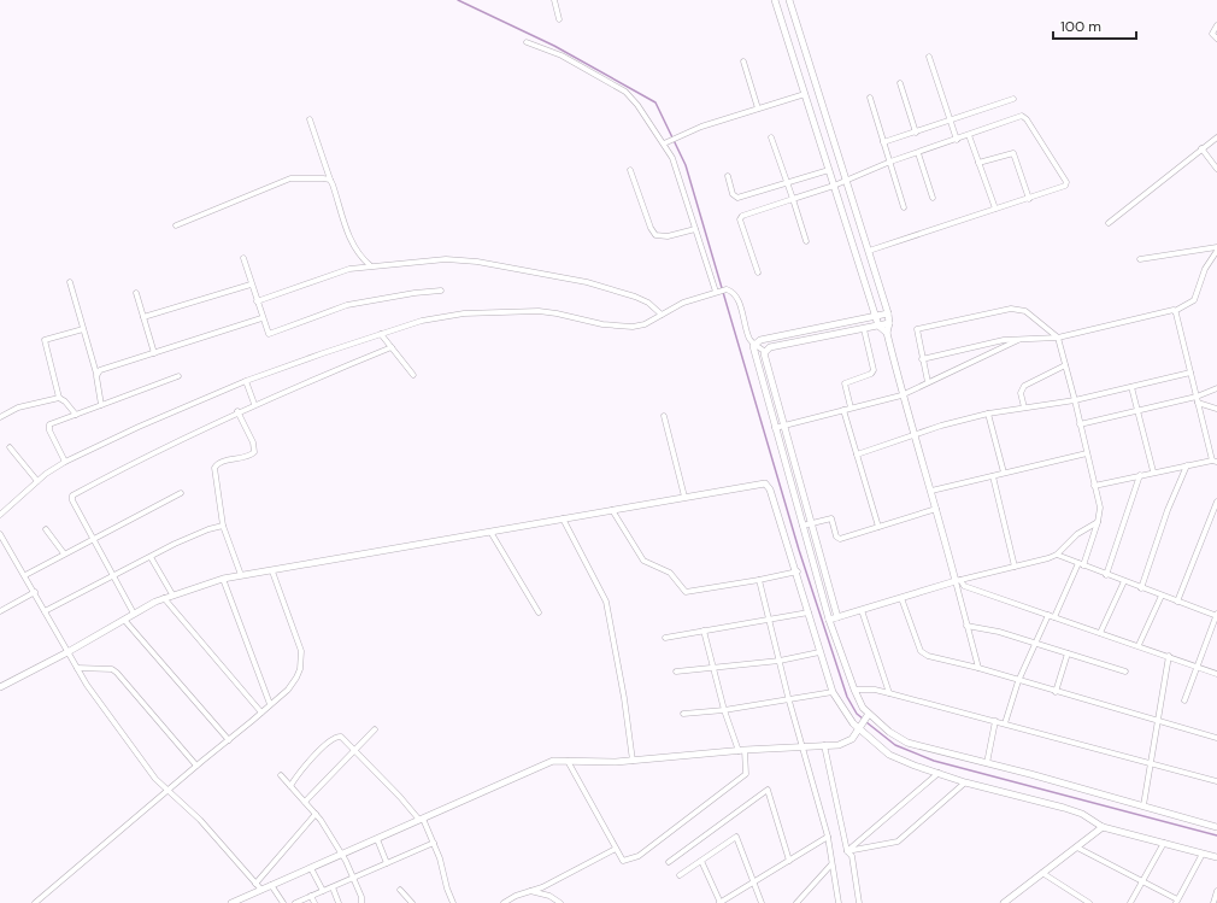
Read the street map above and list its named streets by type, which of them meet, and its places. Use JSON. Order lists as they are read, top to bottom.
{
  "scale_bar": "100 m"
}
